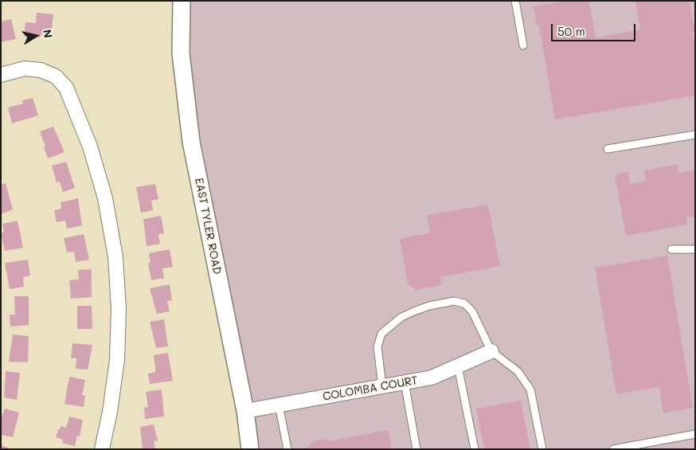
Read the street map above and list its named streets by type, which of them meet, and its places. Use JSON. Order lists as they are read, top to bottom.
{
  "streets": {
    "street": ["EAST TYLER ROAD", "COLOMBA COURT"]
  },
  "crossings": [
    ["EAST TYLER ROAD", "COLOMBA COURT"]
  ],
  "scale_bar": "50 m",
  "north": "right"
}
